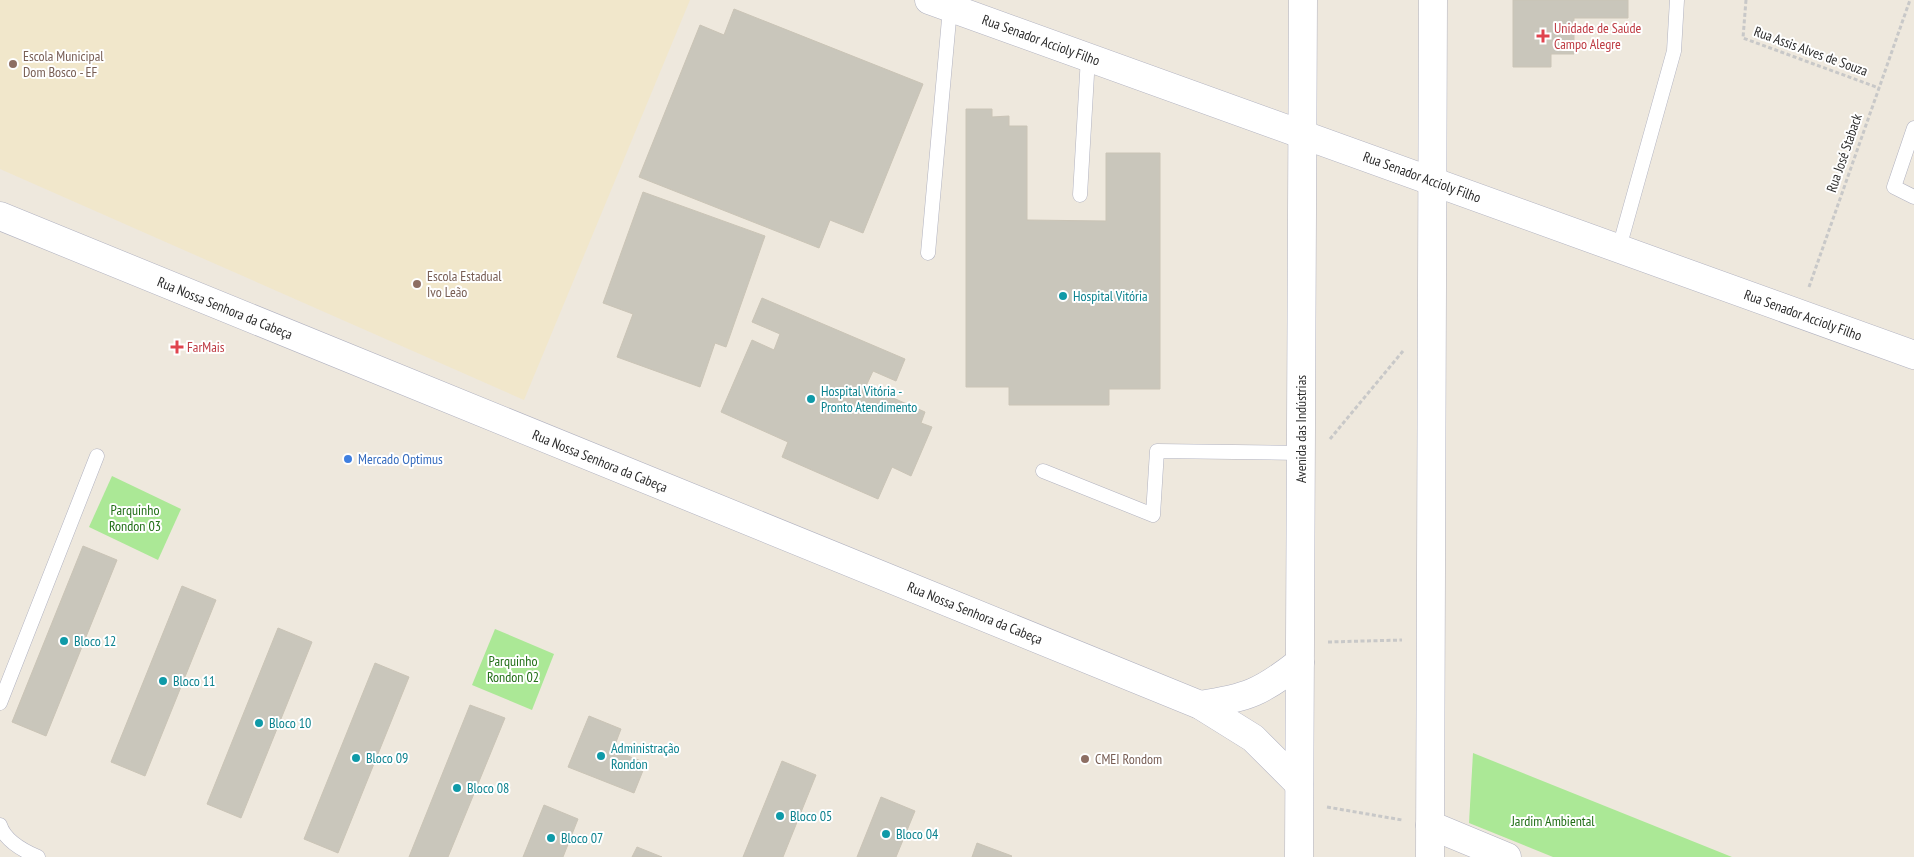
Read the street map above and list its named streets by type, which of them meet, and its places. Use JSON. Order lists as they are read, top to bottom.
{
  "streets": {
    "street": ["Rua Senador Accioly Filho", "Rua Nossa Senhora da Cabeça", "Avenida das Indústrias"],
    "path": ["Rua Assis Alves de Souza", "Rua José Staback"]
  },
  "crossings": [
    ["Rua Senador Accioly Filho", "Rua José Staback"],
    ["Rua Senador Accioly Filho", "Avenida das Indústrias"],
    ["Rua Assis Alves de Souza", "Rua José Staback"],
    ["Rua Nossa Senhora da Cabeça", "Avenida das Indústrias"]
  ],
  "parks": ["Parquinho Rondon 03", "Parquinho Rondon 02", "Jardim Ambiental"],
  "places": {
    "health": ["Unidade de Saúde Campo Alegre", "FarMais"],
    "other": [
      "Escola Municipal Dom Bosco - EF",
      "Escola Estadual Ivo Leão",
      "Hospital Vitória",
      "Hospital Vitória - Pronto Atendimento",
      "Mercado Optimus",
      "Bloco 12",
      "Bloco 11",
      "Bloco 10",
      "Administração Rondon",
      "Bloco 09",
      "CMEI Rondom",
      "Bloco 08",
      "Bloco 05",
      "Bloco 04",
      "Bloco 07"
    ]
  }
}
